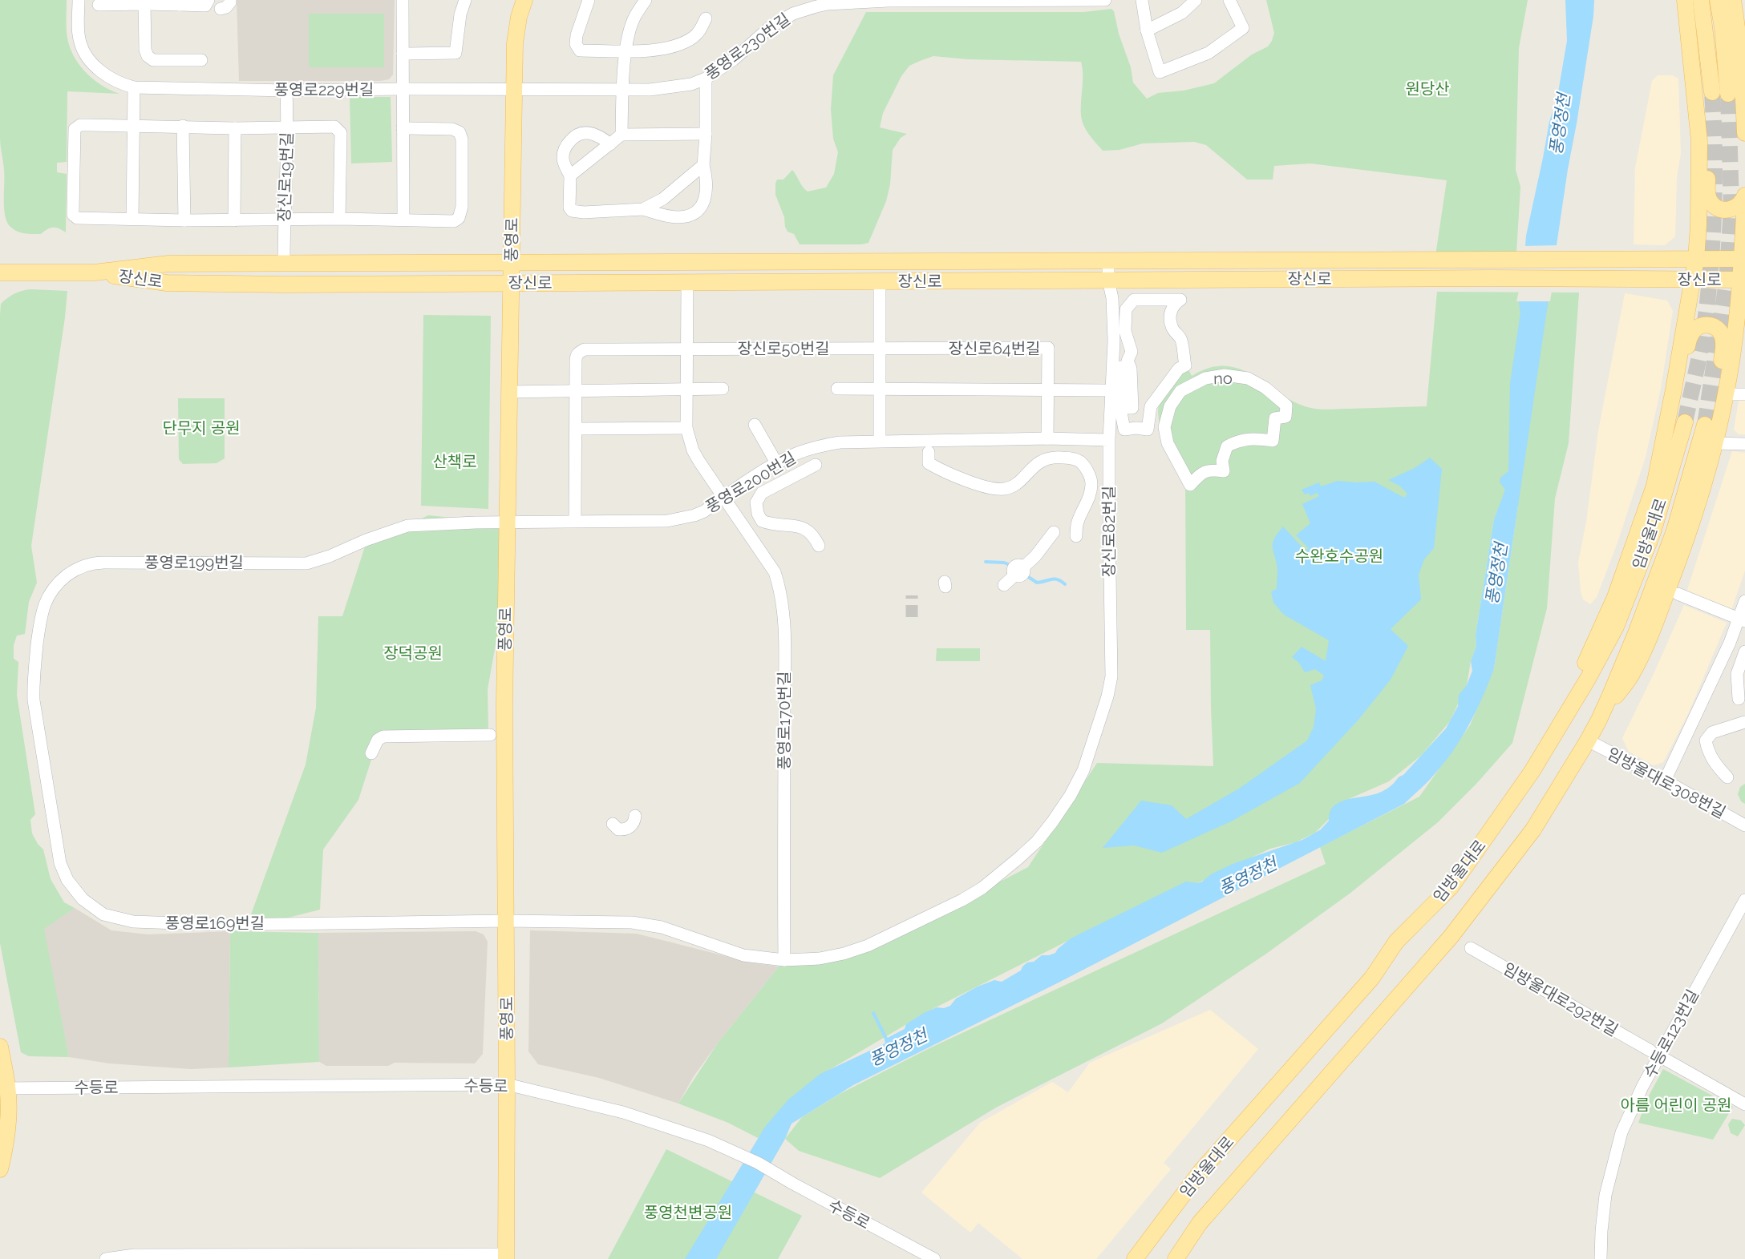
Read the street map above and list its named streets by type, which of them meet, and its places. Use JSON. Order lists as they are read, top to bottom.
{
  "streets": {
    "main road": ["풍영로", "장신로", "임방울대로"],
    "street": [
      "풍영로230번길",
      "풍영로229번길",
      "장신로19번길",
      "장신로50번길",
      "장신로64번길",
      "no",
      "풍영로200번길",
      "장신로82번길",
      "풍영로199번길",
      "풍영로170번길",
      "임방울대로308번길",
      "풍영로169번길",
      "임방울대로292번길",
      "수등로123번길",
      "수등로"
    ]
  },
  "crossings": [
    ["풍영로230번길", "풍영로229번길"],
    ["풍영로230번길", "풍영로"],
    ["풍영로229번길", "장신로19번길"],
    ["풍영로229번길", "풍영로"],
    ["장신로19번길", "장신로"],
    ["풍영로", "장신로"],
    ["풍영로", "풍영로200번길"],
    ["풍영로", "풍영로199번길"],
    ["풍영로", "풍영로169번길"],
    ["풍영로", "수등로"],
    ["장신로", "장신로82번길"],
    ["장신로50번길", "장신로64번길"],
    ["장신로64번길", "풍영로200번길"],
    ["풍영로200번길", "장신로82번길"],
    ["풍영로200번길", "풍영로199번길"],
    ["풍영로200번길", "풍영로170번길"],
    ["장신로82번길", "풍영로170번길"],
    ["임방울대로", "임방울대로308번길"],
    ["풍영로199번길", "풍영로169번길"]
  ],
  "water": ["풍영정천"],
  "parks": [
    "원당산",
    "단무지 공원",
    "산책로",
    "수완호수공원",
    "장덕공원",
    "아름 어린이 공원",
    "풍영천변공원"
  ]
}
